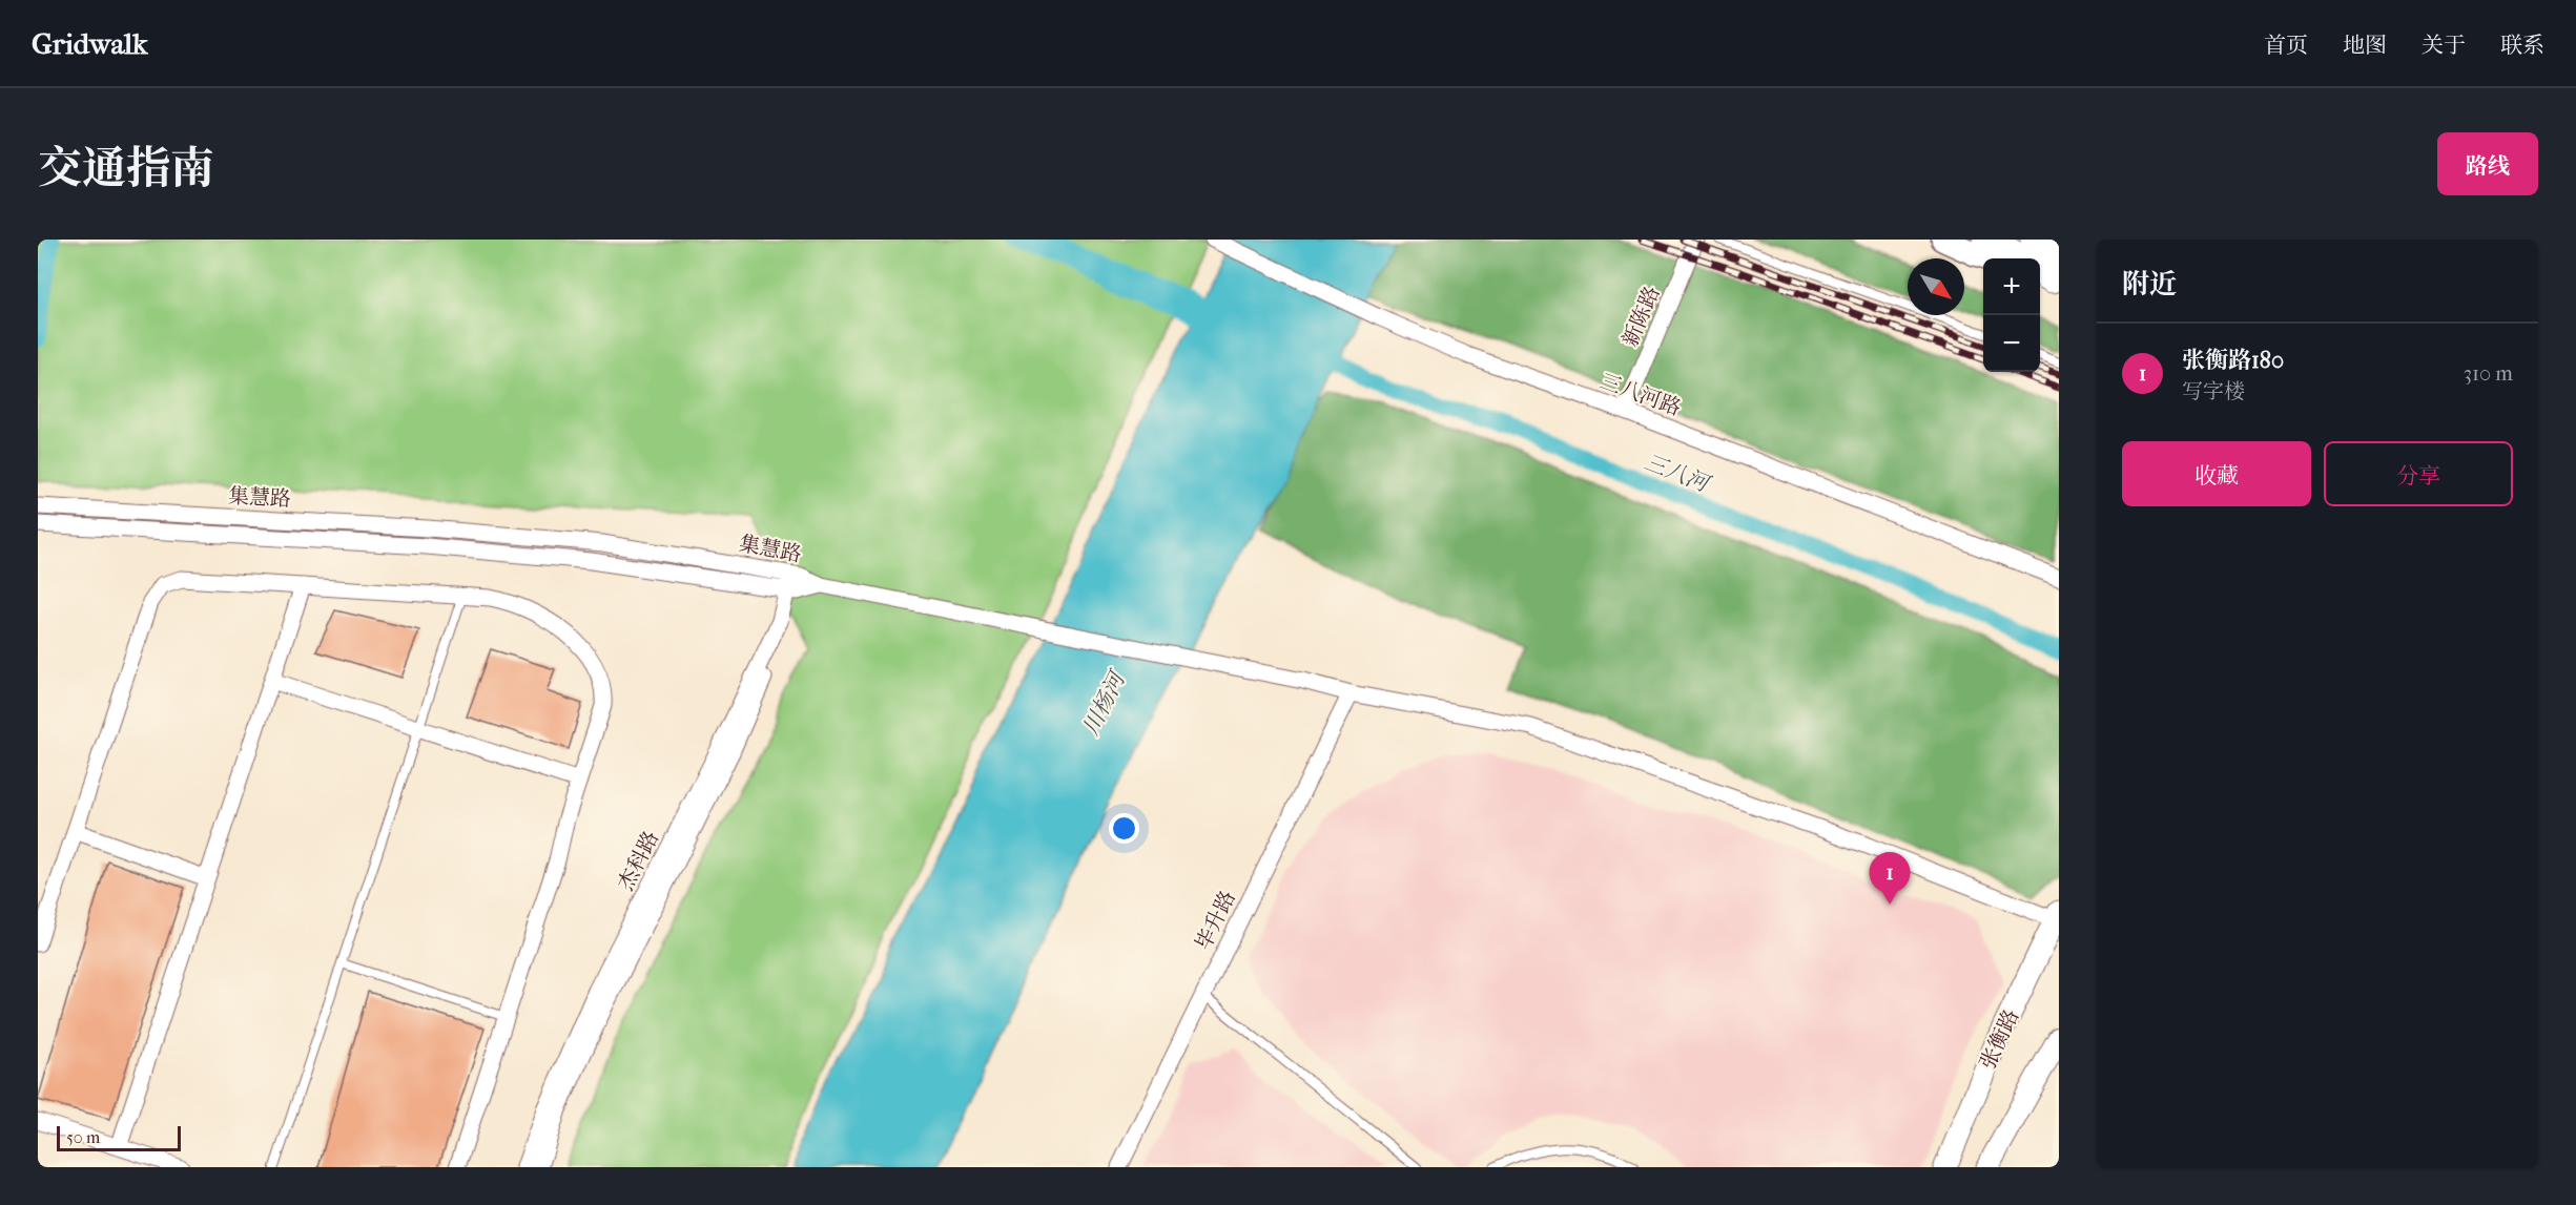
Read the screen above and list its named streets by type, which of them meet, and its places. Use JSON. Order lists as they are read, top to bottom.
{
  "streets": {
    "main road": ["张衡路"],
    "street": [
      "新陈路",
      "三八河路",
      "集慧路",
      "杰科路",
      "毕升路"
    ]
  },
  "crossings": [
    ["新陈路", "三八河路"],
    ["集慧路", "杰科路"],
    ["集慧路", "毕升路"]
  ],
  "water": ["三八河", "川杨河"],
  "scale_bar": "50 m",
  "north": "bottom right",
  "page": {
    "header": "Gridwalk",
    "nav": [
      "首页",
      "地图",
      "关于",
      "联系"
    ],
    "title": "交通指南",
    "buttons": [
      "路线",
      ["收藏", "分享"]
    ],
    "heading": "附近",
    "map_buttons": ["+", "−"],
    "list": [
      {
        "mark": "1",
        "name": "张衡路180",
        "note": "写字楼",
        "value": "310 m"
      }
    ],
    "pins": "1",
    "scale": "50 m"
  }
}
